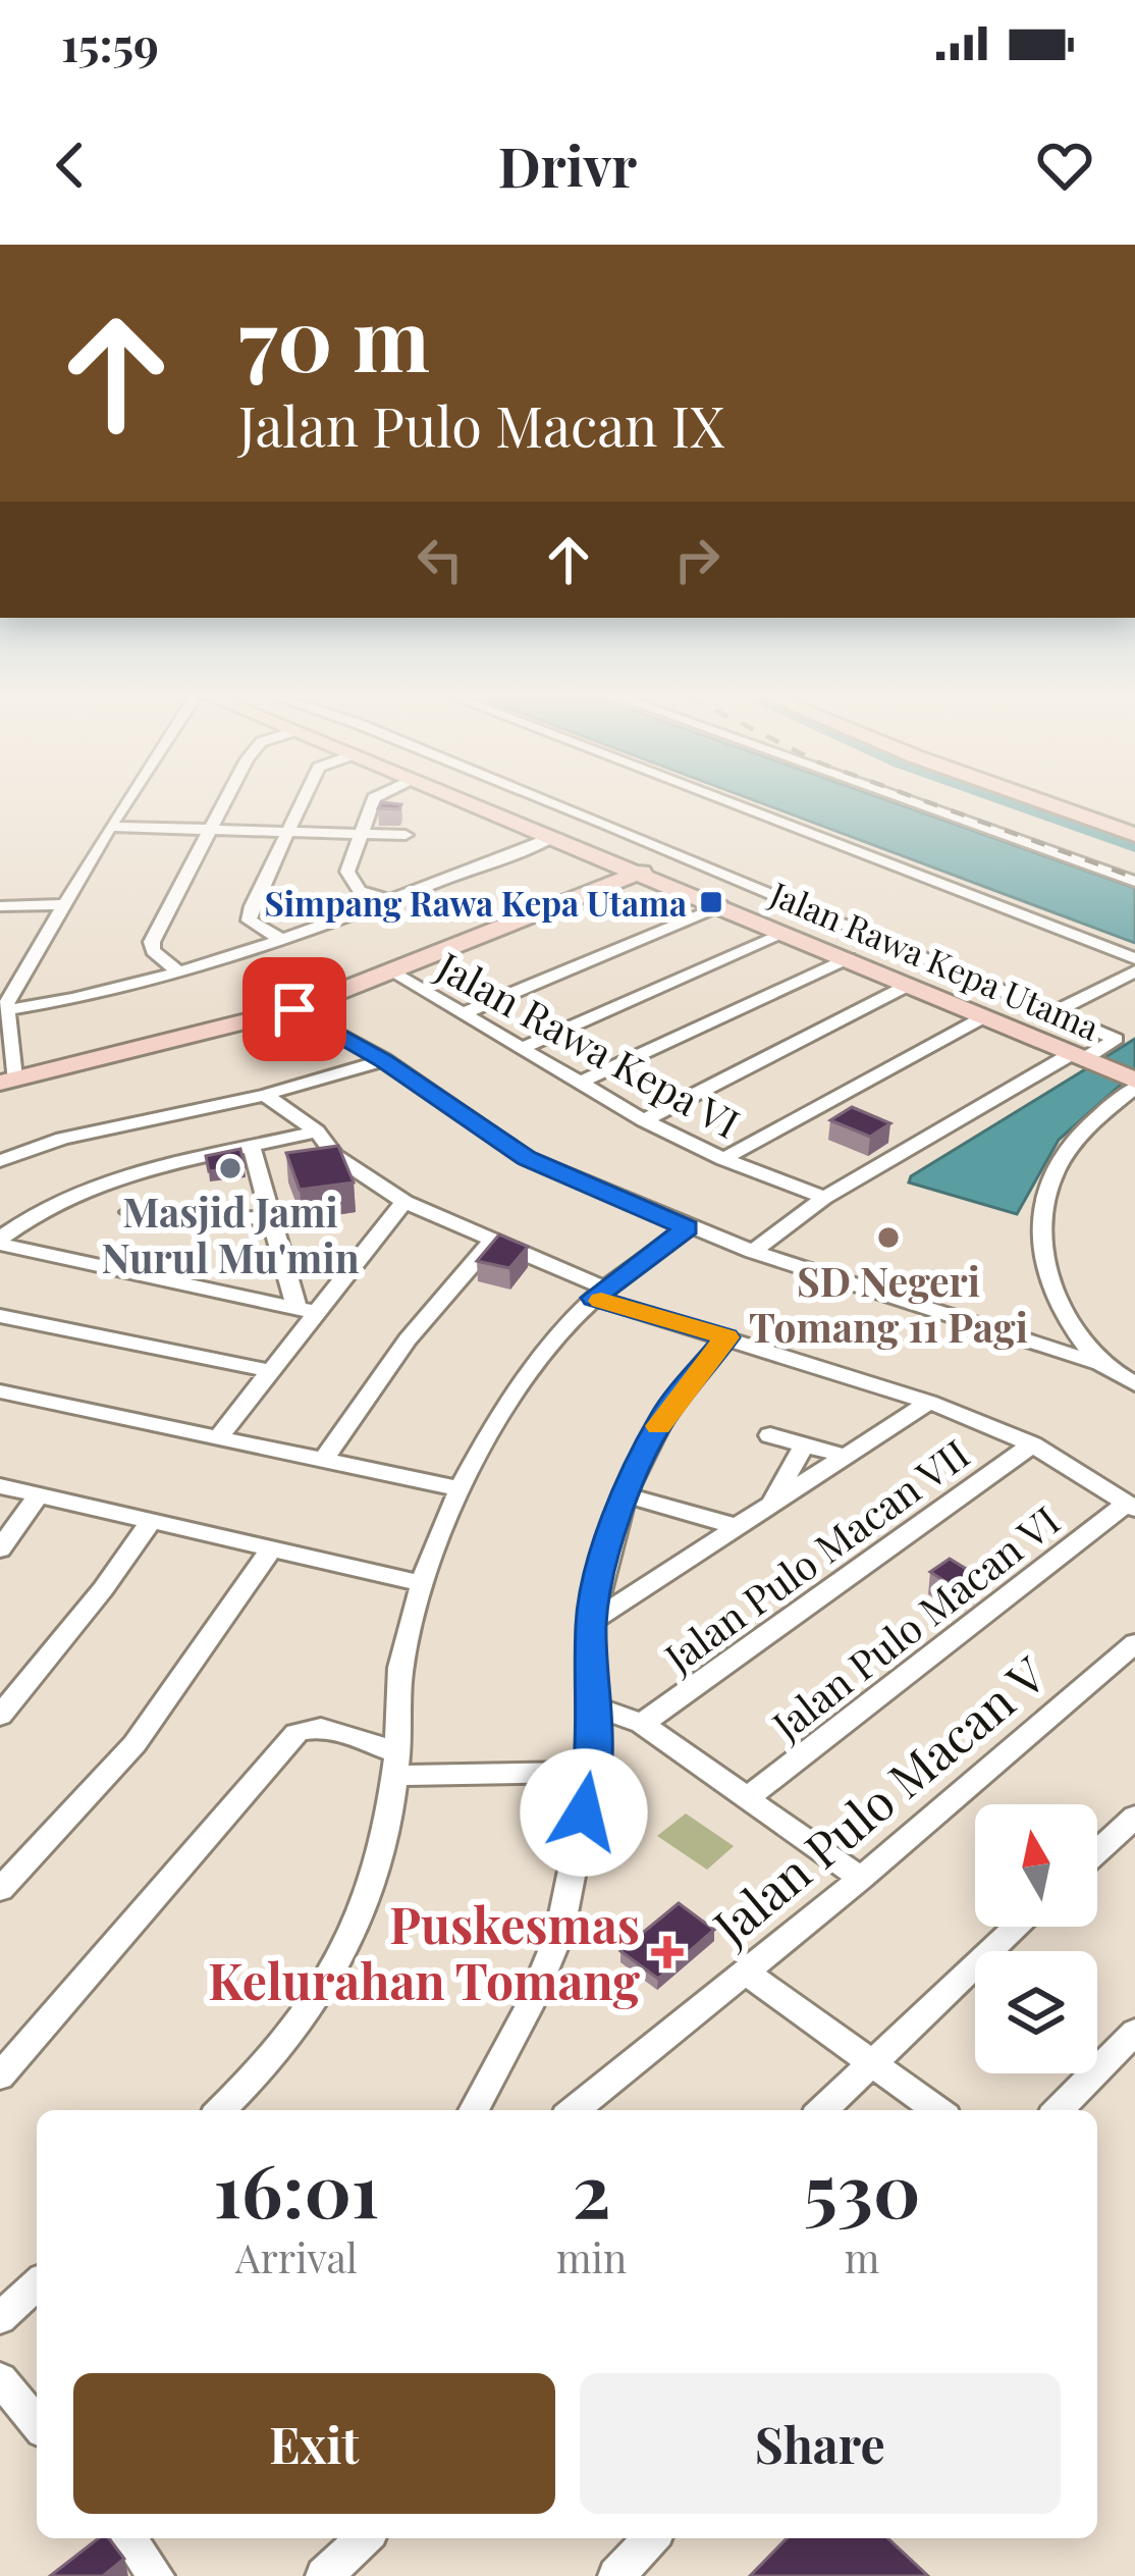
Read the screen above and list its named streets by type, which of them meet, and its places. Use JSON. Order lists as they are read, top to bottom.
{
  "streets": {
    "street": [
      "Jalan Rawa Kepa Utama",
      "Jalan Rawa Kepa VI",
      "Jalan Pulo Macan VII",
      "Jalan Pulo Macan VI",
      "Jalan Pulo Macan V"
    ]
  },
  "places": {
    "transit": ["Simpang Rawa Kepa Utama"],
    "other": ["Masjid Jami Nurul Mu'min", "SD Negeri Tomang 11 Pagi"],
    "health": ["Puskesmas Kelurahan Tomang"]
  },
  "north": "top",
  "page": {
    "status": "15:59",
    "header": "Drivr",
    "turn": ["70 m", "Jalan Pulo Macan IX"],
    "eta": [
      "16:01",
      "Arrival",
      "2",
      "min",
      "530",
      "m"
    ],
    "buttons": ["Exit", "Share"]
  }
}
